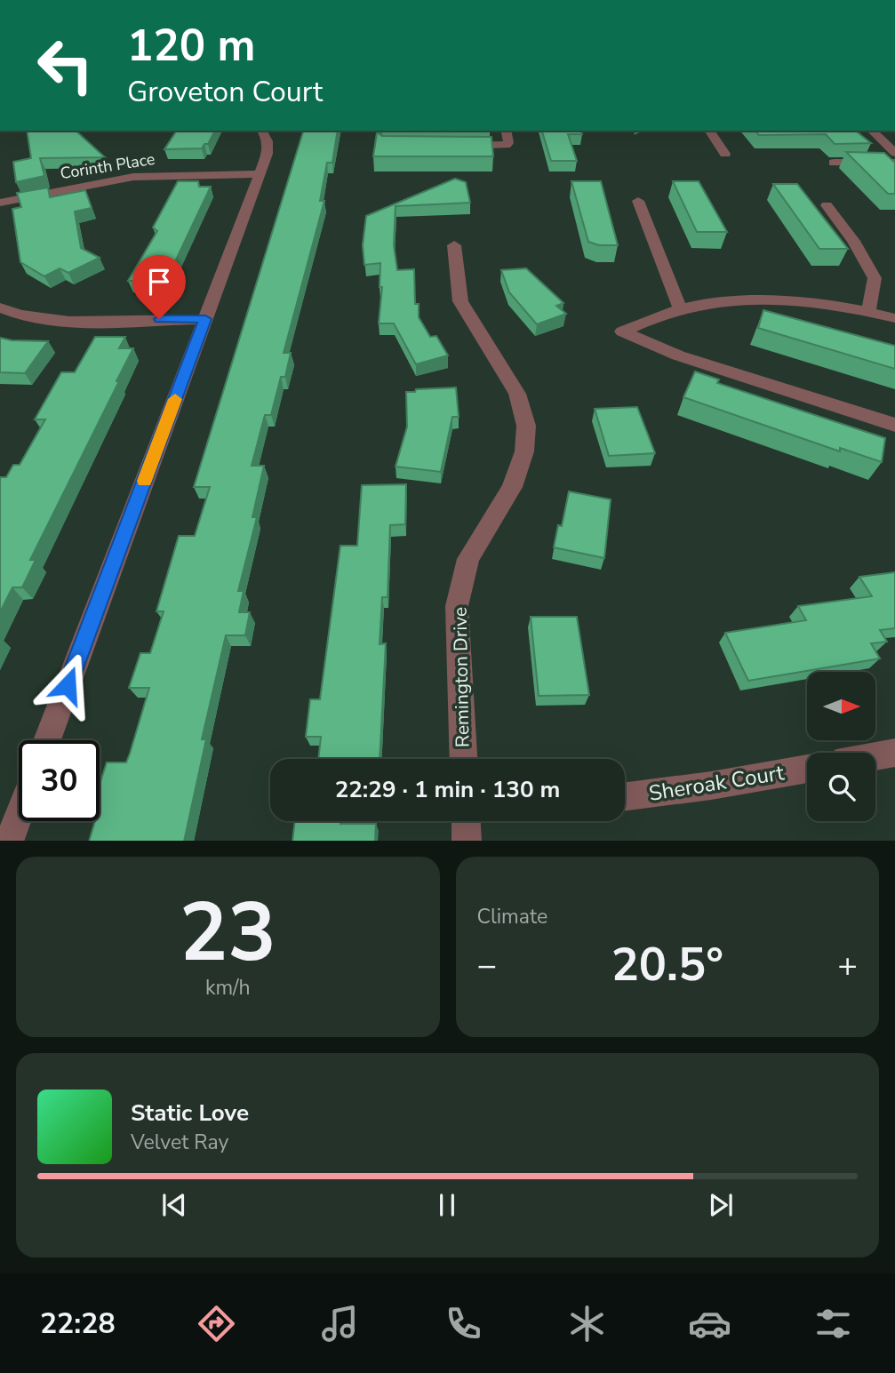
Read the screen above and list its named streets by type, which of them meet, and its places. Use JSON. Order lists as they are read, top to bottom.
{
  "streets": {
    "street": ["Corinth Place", "Remington Drive", "Sheroak Court"]
  },
  "north": "right",
  "page": {
    "turn": ["120 m", "Groveton Court"],
    "limit": "30",
    "trip": "22:29 · 1 min · 130 m",
    "tile": [
      ["23", "km/h"],
      "Climate"
    ],
    "heat": ["−", "20.5°", "+"],
    "song": ["Static Love", "Velvet Ray"],
    "tabs": "22:28"
  }
}
